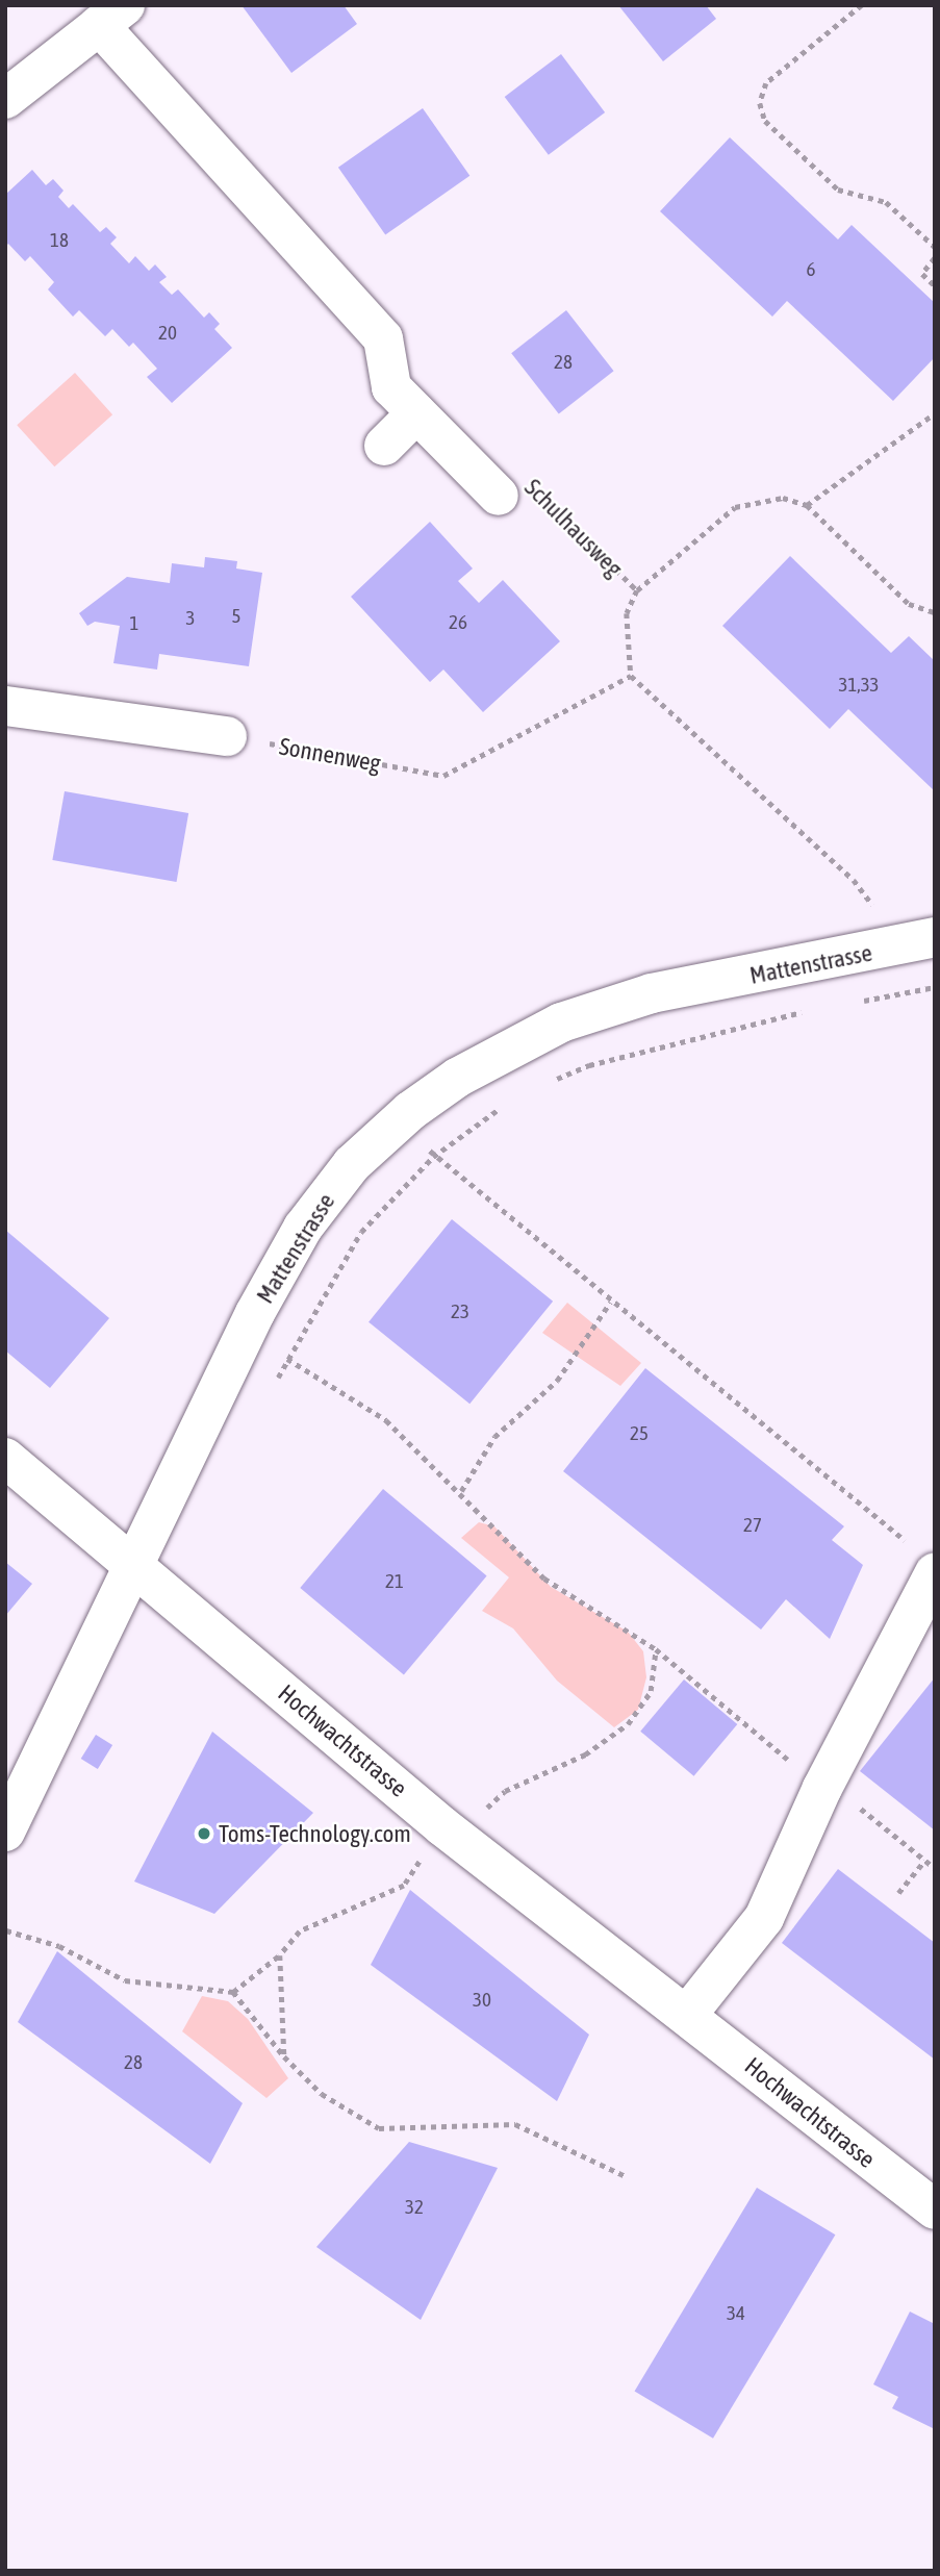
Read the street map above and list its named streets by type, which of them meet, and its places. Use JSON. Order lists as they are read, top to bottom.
{
  "streets": {
    "street": ["Schulhausweg", "Mattenstrasse", "Hochwachtstrasse"],
    "path": ["Sonnenweg"]
  },
  "crossings": [
    ["Schulhausweg", "Sonnenweg"],
    ["Mattenstrasse", "Hochwachtstrasse"]
  ],
  "places": ["Toms-Technology.com"],
  "house_numbers": [
    "18",
    "6",
    "20",
    "28",
    "5",
    "3",
    "26",
    "1",
    "31,33",
    "23",
    "25",
    "27",
    "21",
    "30",
    "28",
    "32",
    "34"
  ]
}
